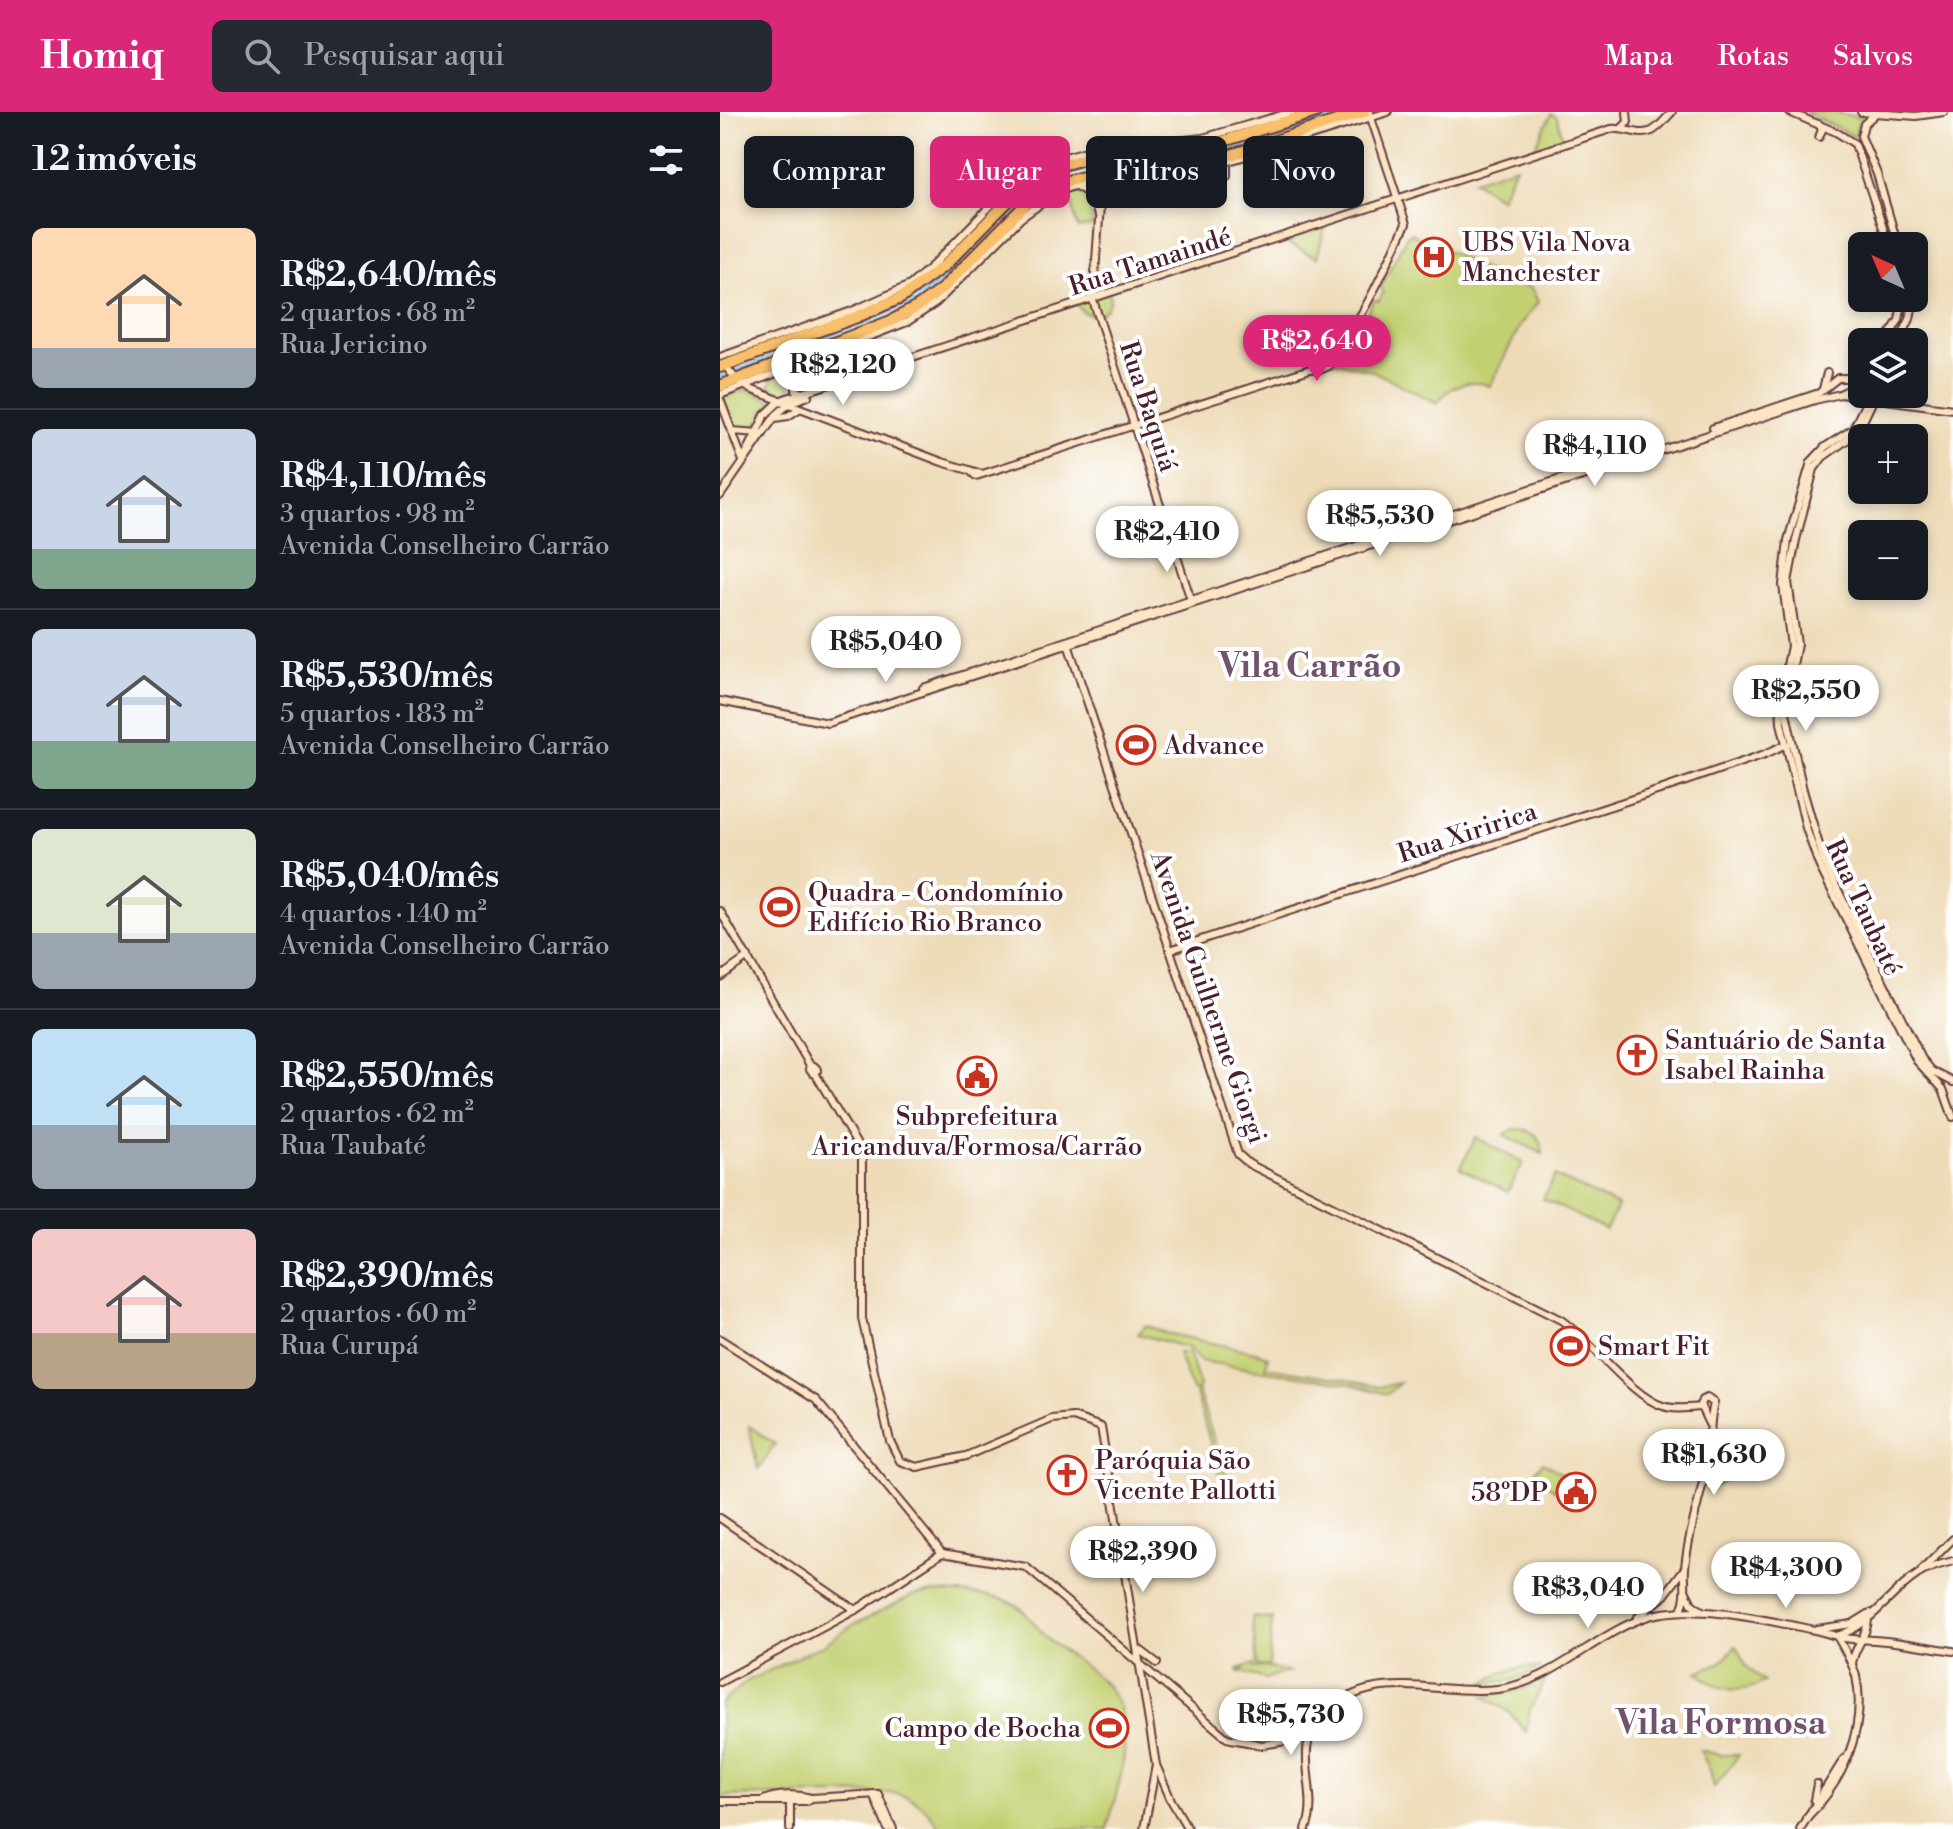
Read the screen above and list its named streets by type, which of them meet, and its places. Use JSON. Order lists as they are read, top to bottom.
{
  "streets": {
    "main road": [
      "Rua Tamaindé",
      "Rua Baquiá",
      "Rua Xiririca",
      "Rua Taubaté",
      "Avenida Guilherme Giorgi"
    ]
  },
  "crossings": [
    ["Rua Tamaindé", "Rua Baquiá"],
    ["Rua Xiririca", "Rua Taubaté"],
    ["Rua Xiririca", "Avenida Guilherme Giorgi"]
  ],
  "districts": ["Vila Carrão", "Vila Formosa"],
  "places": {
    "hospital": ["UBS Vila Nova Manchester"],
    "sports": [
      "Advance",
      "Quadra - Condomínio Edifício Rio Branco",
      "Smart Fit",
      "Campo de Bocha"
    ],
    "church": ["Santuário de Santa Isabel Rainha", "Paróquia São Vicente Pallotti"],
    "public building": ["Subprefeitura Aricanduva/Formosa/Carrão", "58ºDP"]
  },
  "north": "top left",
  "page": {
    "header": "Homiq",
    "search": "Pesquisar aqui",
    "nav": ["Mapa", "Rotas", "Salvos"],
    "heading": "12 imóveis",
    "chip": [
      "Comprar",
      "Alugar",
      "Filtros",
      "Novo"
    ],
    "list": [
      {
        "name": "R$2,640/mês",
        "note": "2 quartos · 68 m² · Rua Jericino"
      },
      {
        "name": "R$4,110/mês",
        "note": "3 quartos · 98 m² · Avenida Conselheiro Carrão"
      },
      {
        "name": "R$5,530/mês",
        "note": "5 quartos · 183 m² · Avenida Conselheiro Carrão"
      },
      {
        "name": "R$5,040/mês",
        "note": "4 quartos · 140 m² · Avenida Conselheiro Carrão"
      },
      {
        "name": "R$2,550/mês",
        "note": "2 quartos · 62 m² · Rua Taubaté"
      },
      {
        "name": "R$2,390/mês",
        "note": "2 quartos · 60 m² · Rua Curupá"
      }
    ],
    "map_buttons": ["+", "−"],
    "price": [
      "R$2,640",
      "R$2,120",
      "R$4,110",
      "R$5,530",
      "R$2,410",
      "R$5,040",
      "R$2,550",
      "R$1,630",
      "R$2,390",
      "R$4,300",
      "R$3,040",
      "R$5,730"
    ]
  }
}
